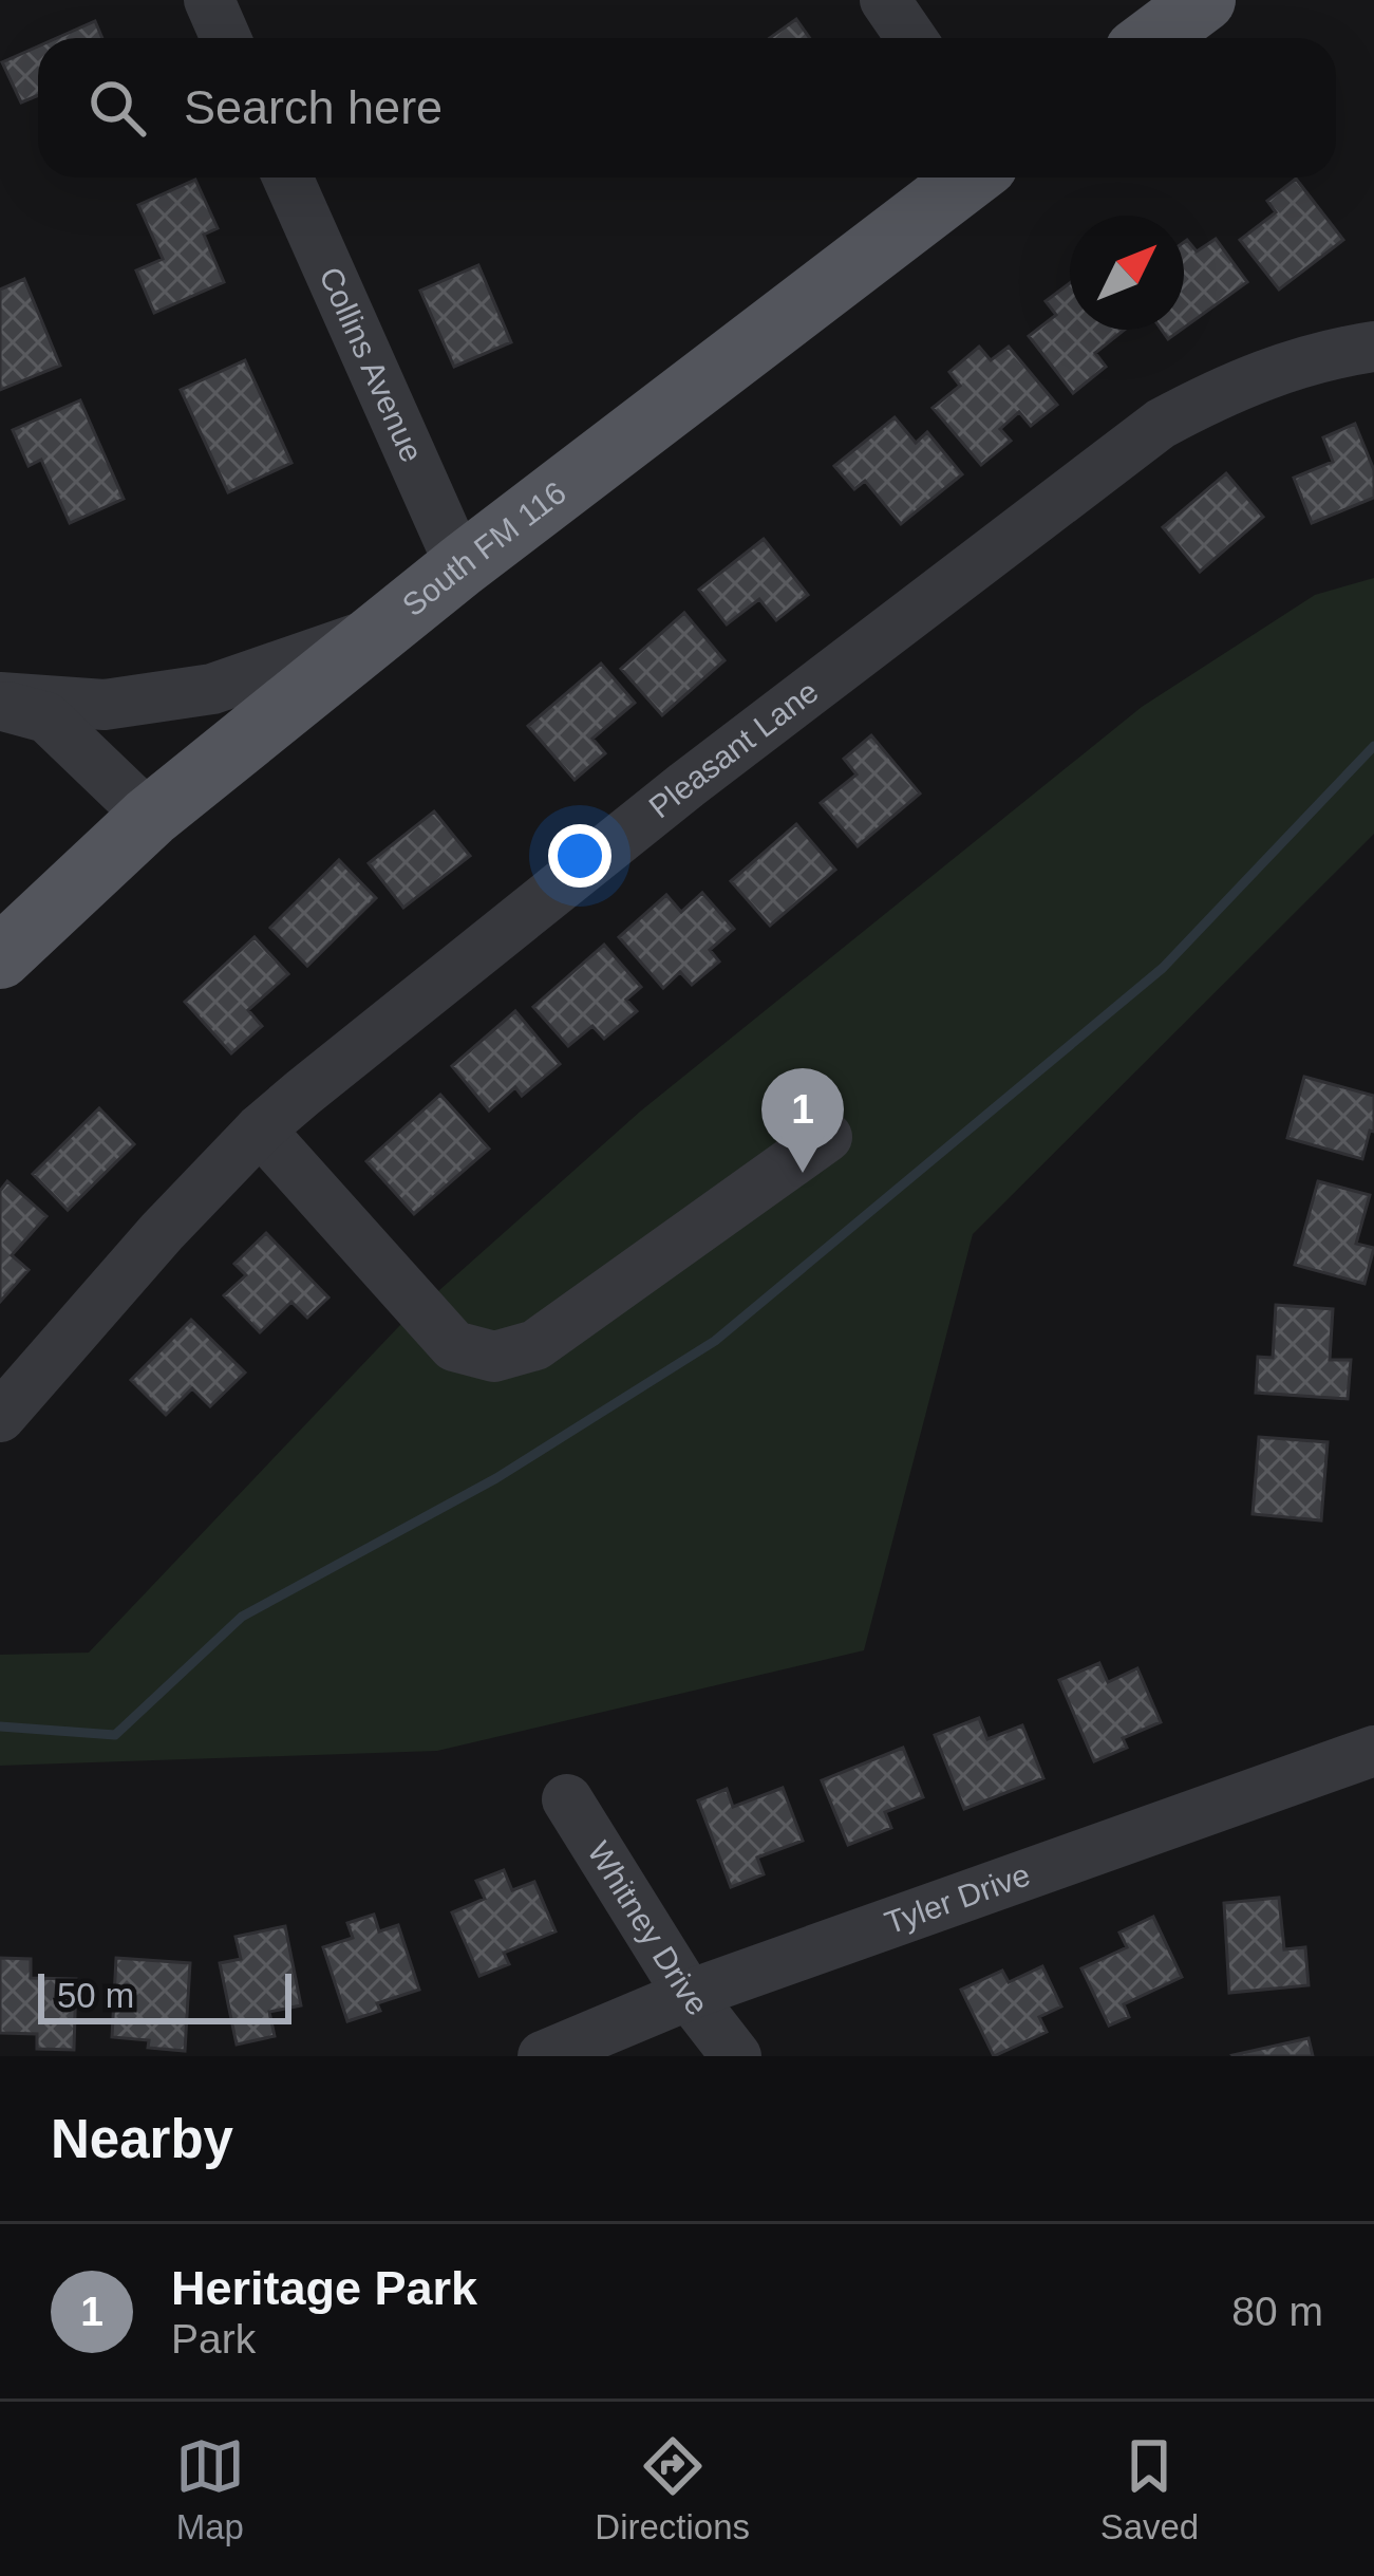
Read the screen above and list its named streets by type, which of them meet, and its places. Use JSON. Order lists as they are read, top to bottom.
{
  "streets": {
    "main road": ["South FM 116"],
    "street": [
      "Collins Avenue",
      "Pleasant Lane",
      "Tyler Drive",
      "Whitney Drive"
    ]
  },
  "crossings": [
    ["Collins Avenue", "South FM 116"],
    ["Tyler Drive", "Whitney Drive"]
  ],
  "scale_bar": "50 m",
  "north": "top right",
  "page": {
    "search": "Search here",
    "pins": "1",
    "scale": "50 m",
    "heading": "Nearby",
    "list": [
      {
        "mark": "1",
        "name": "Heritage Park",
        "note": "Park",
        "value": "80 m"
      }
    ],
    "nav": ["Map", "Directions", "Saved"]
  }
}
